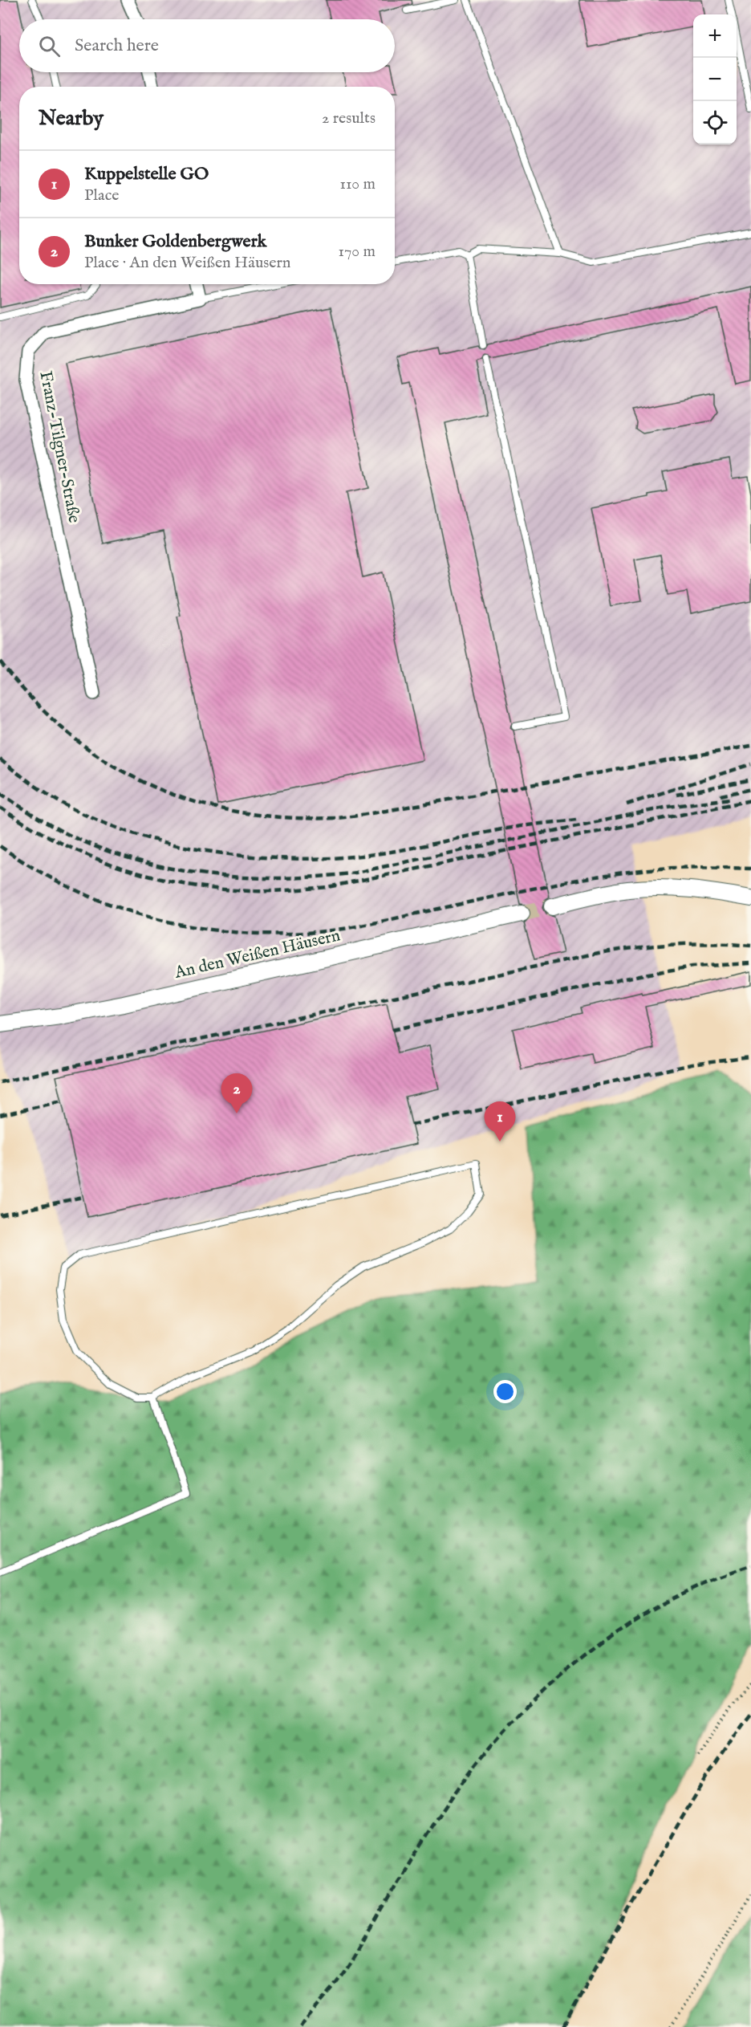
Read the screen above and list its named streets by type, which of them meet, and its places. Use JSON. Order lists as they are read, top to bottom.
{
  "streets": {
    "street": ["Franz-Tilgner-Straße", "An den Weißen Häusern"]
  },
  "page": {
    "map_buttons": ["+", "−"],
    "search": "Search here",
    "heading": ["Nearby", "2 results"],
    "list": [
      {
        "mark": "1",
        "name": "Kuppelstelle GO",
        "note": "Place",
        "value": "110 m"
      },
      {
        "mark": "2",
        "name": "Bunker Goldenbergwerk",
        "note": "Place · An den Weißen Häusern",
        "value": "170 m"
      }
    ],
    "pins": ["2", "1"]
  }
}
